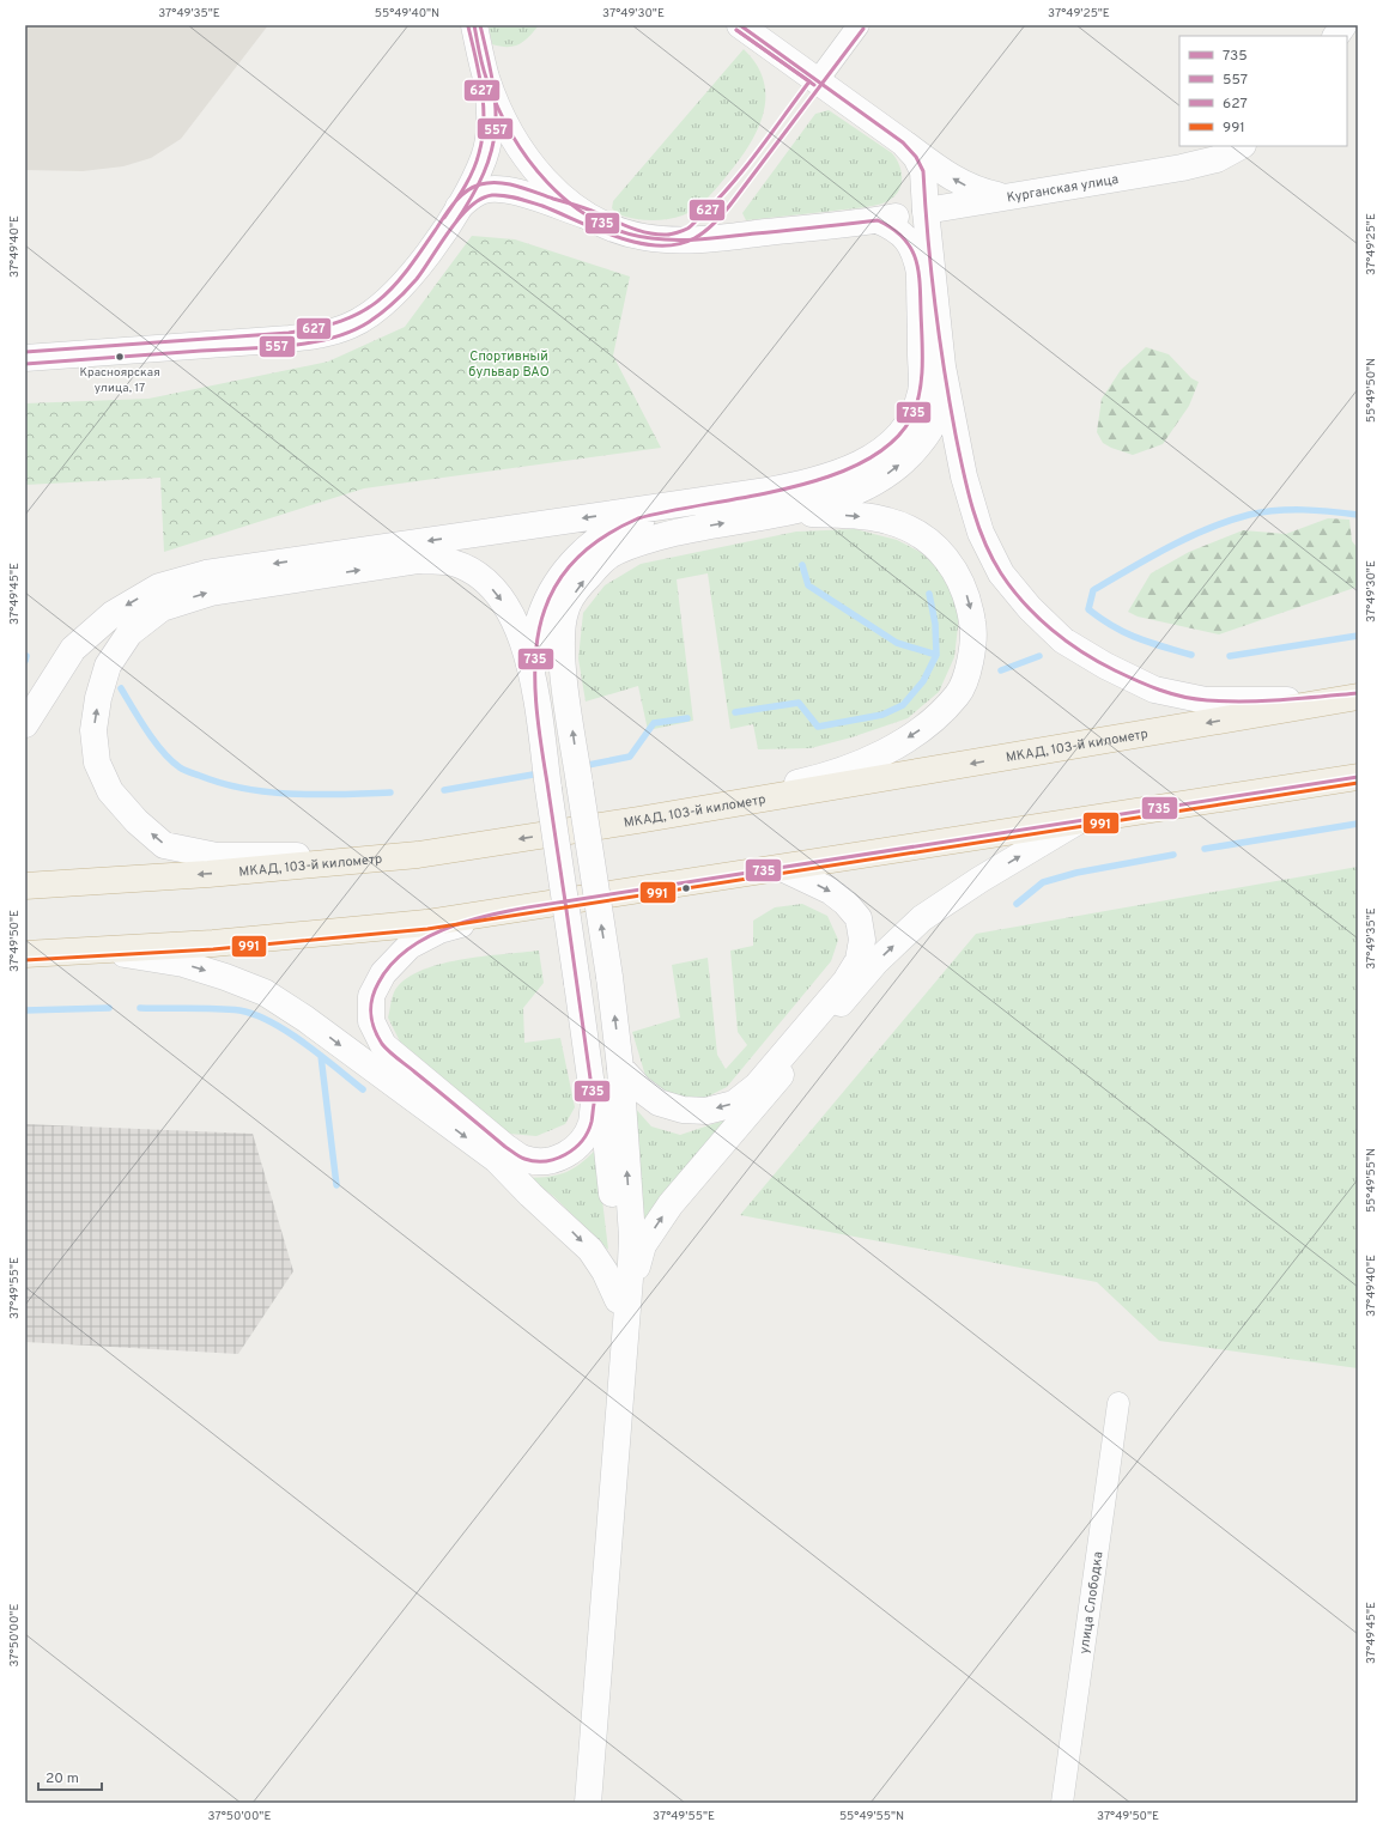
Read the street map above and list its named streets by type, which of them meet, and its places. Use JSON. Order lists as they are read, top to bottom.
{
  "streets": {
    "highway": ["МКАД, 103-й километр"],
    "main road": ["Курганская улица"],
    "street": ["улица Слободка"]
  },
  "parks": ["Спортивный бульвар ВАО"],
  "places": ["Красноярская улица, 17"],
  "lines": [
    "transit line 735",
    "transit line 557",
    "transit line 627",
    "transit line 991"
  ],
  "legend": [
    "735",
    "557",
    "627",
    "991"
  ],
  "scale_bar": "20 m",
  "coordinates": [
    "37°49'35\"E",
    "55°49'40\"N",
    "37°49'30\"E",
    "37°49'25\"E",
    "37°49'40\"E",
    "55°49'50\"N",
    "37°49'45\"E",
    "37°49'50\"E",
    "55°49'55\"N",
    "37°49'55\"E",
    "37°50'00\"E"
  ]
}
